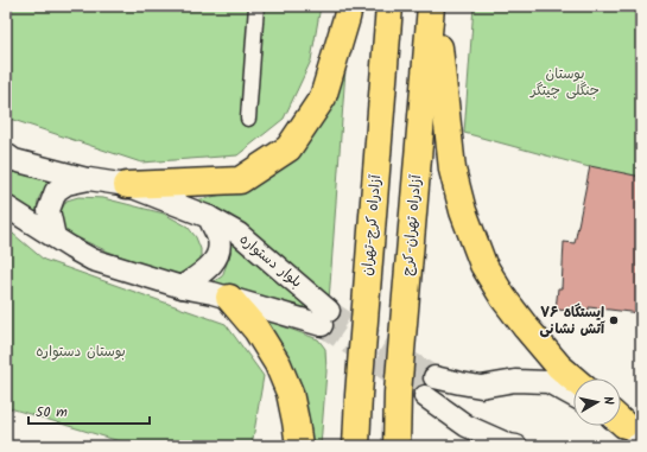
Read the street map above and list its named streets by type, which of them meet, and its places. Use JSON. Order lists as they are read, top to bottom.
{
  "streets": {
    "highway": ["آزادراه کرج-تهران", "آزادراه تهران-کرج"],
    "main road": ["بلوار دستواره"]
  },
  "parks": ["بوستان جنگلی چیتگر", "بوستان دستواره"],
  "places": ["ایستگاه ۷۶ آتش نشانی"],
  "scale_bar": "50 m",
  "north": "right"
}
